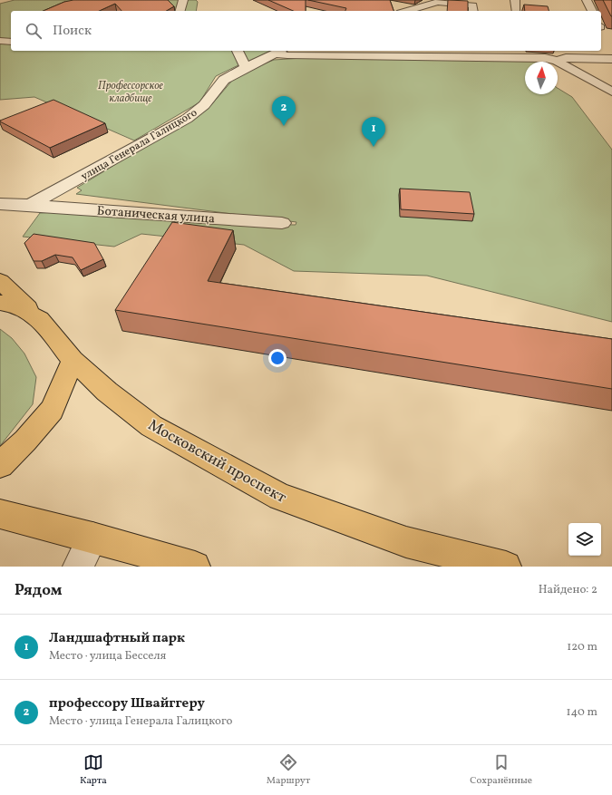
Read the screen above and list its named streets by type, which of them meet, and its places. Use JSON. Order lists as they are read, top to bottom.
{
  "streets": {
    "main road": ["Московский проспект"],
    "street": ["улица Генерала Галицкого", "Ботаническая улица"]
  },
  "crossings": [
    ["улица Генерала Галицкого", "Ботаническая улица"]
  ],
  "parks": ["Профессорское кладбище"],
  "north": "top",
  "page": {
    "search": "Поиск",
    "pins": ["2", "1"],
    "heading": ["Рядом", "Найдено: 2"],
    "list": [
      {
        "mark": "1",
        "name": "Ландшафтный парк",
        "note": "Место · улица Бесселя",
        "value": "120 m"
      },
      {
        "mark": "2",
        "name": "профессору Швайггеру",
        "note": "Место · улица Генерала Галицкого",
        "value": "140 m"
      }
    ],
    "nav": ["Карта", "Маршрут", "Сохранённые"]
  }
}
